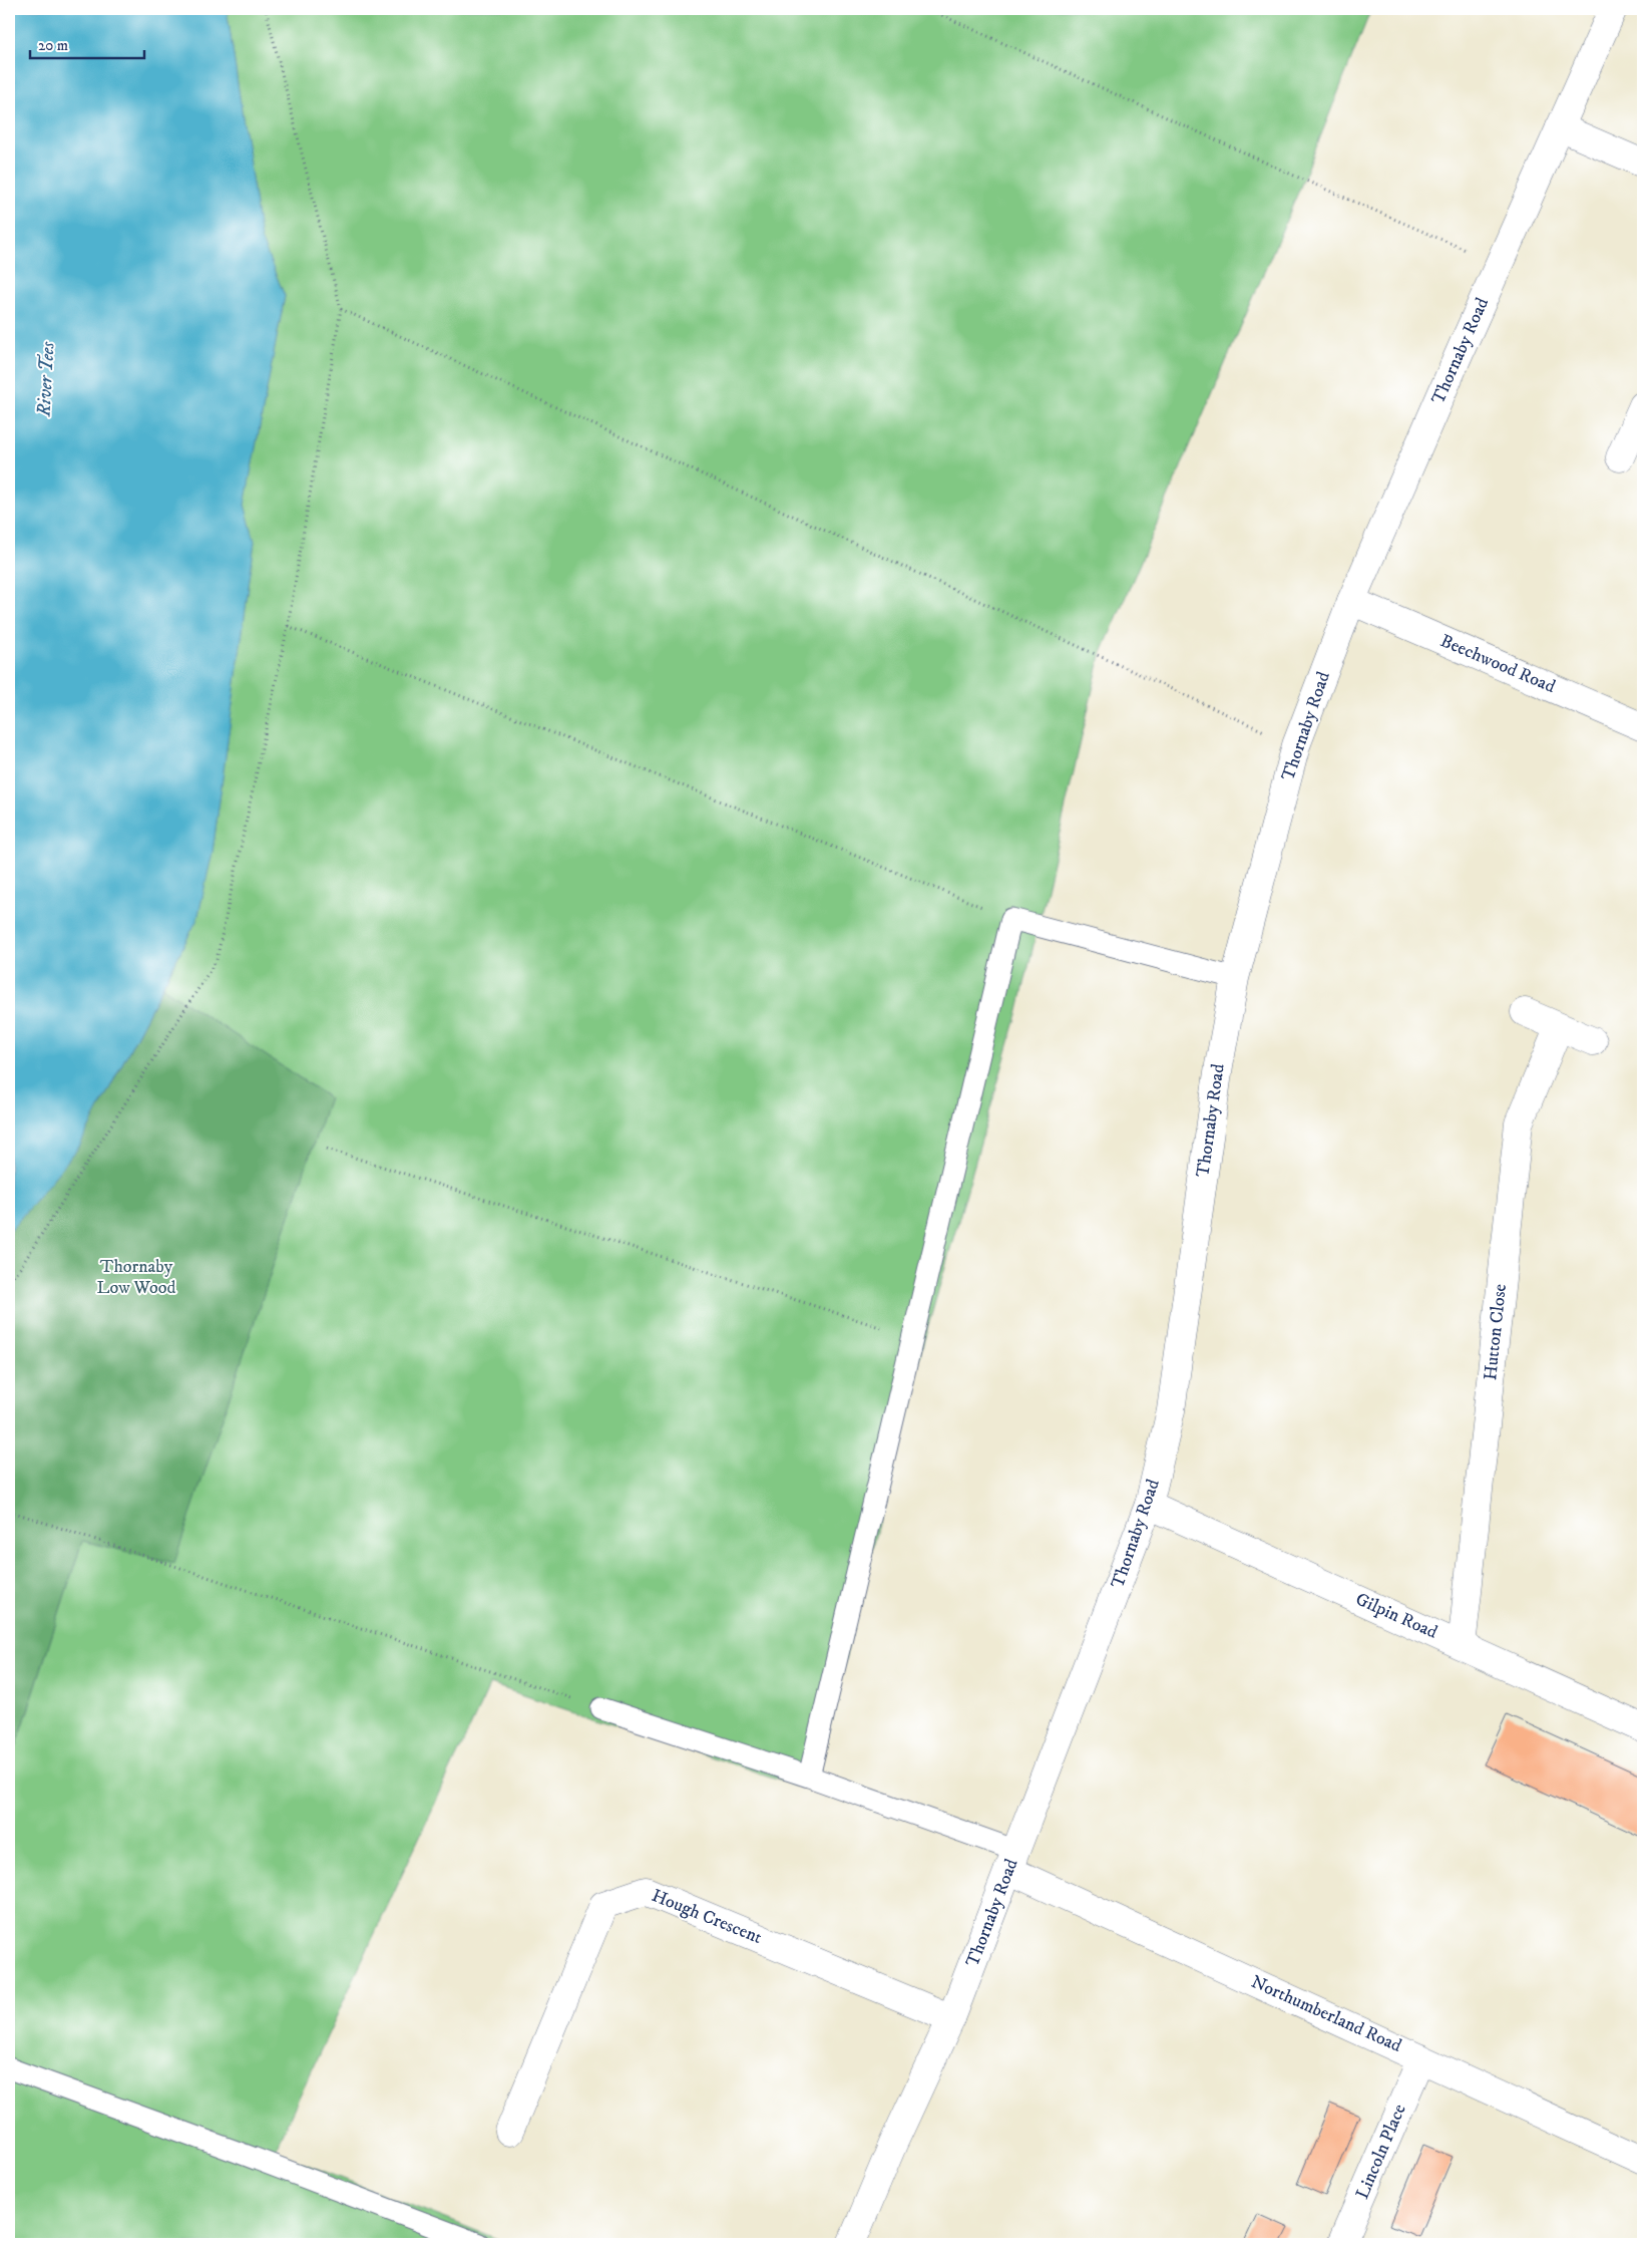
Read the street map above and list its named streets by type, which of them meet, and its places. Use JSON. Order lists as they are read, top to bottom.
{
  "streets": {
    "street": [
      "Thornaby Road",
      "Beechwood Road",
      "Hutton Close",
      "Gilpin Road",
      "Hough Crescent",
      "Northumberland Road",
      "Lincoln Place"
    ]
  },
  "crossings": [
    ["Thornaby Road", "Beechwood Road"],
    ["Thornaby Road", "Gilpin Road"],
    ["Thornaby Road", "Hough Crescent"],
    ["Thornaby Road", "Northumberland Road"],
    ["Hutton Close", "Gilpin Road"],
    ["Northumberland Road", "Lincoln Place"]
  ],
  "water": ["River Tees"],
  "parks": ["Thornaby Low Wood"],
  "scale_bar": "20 m"
}
